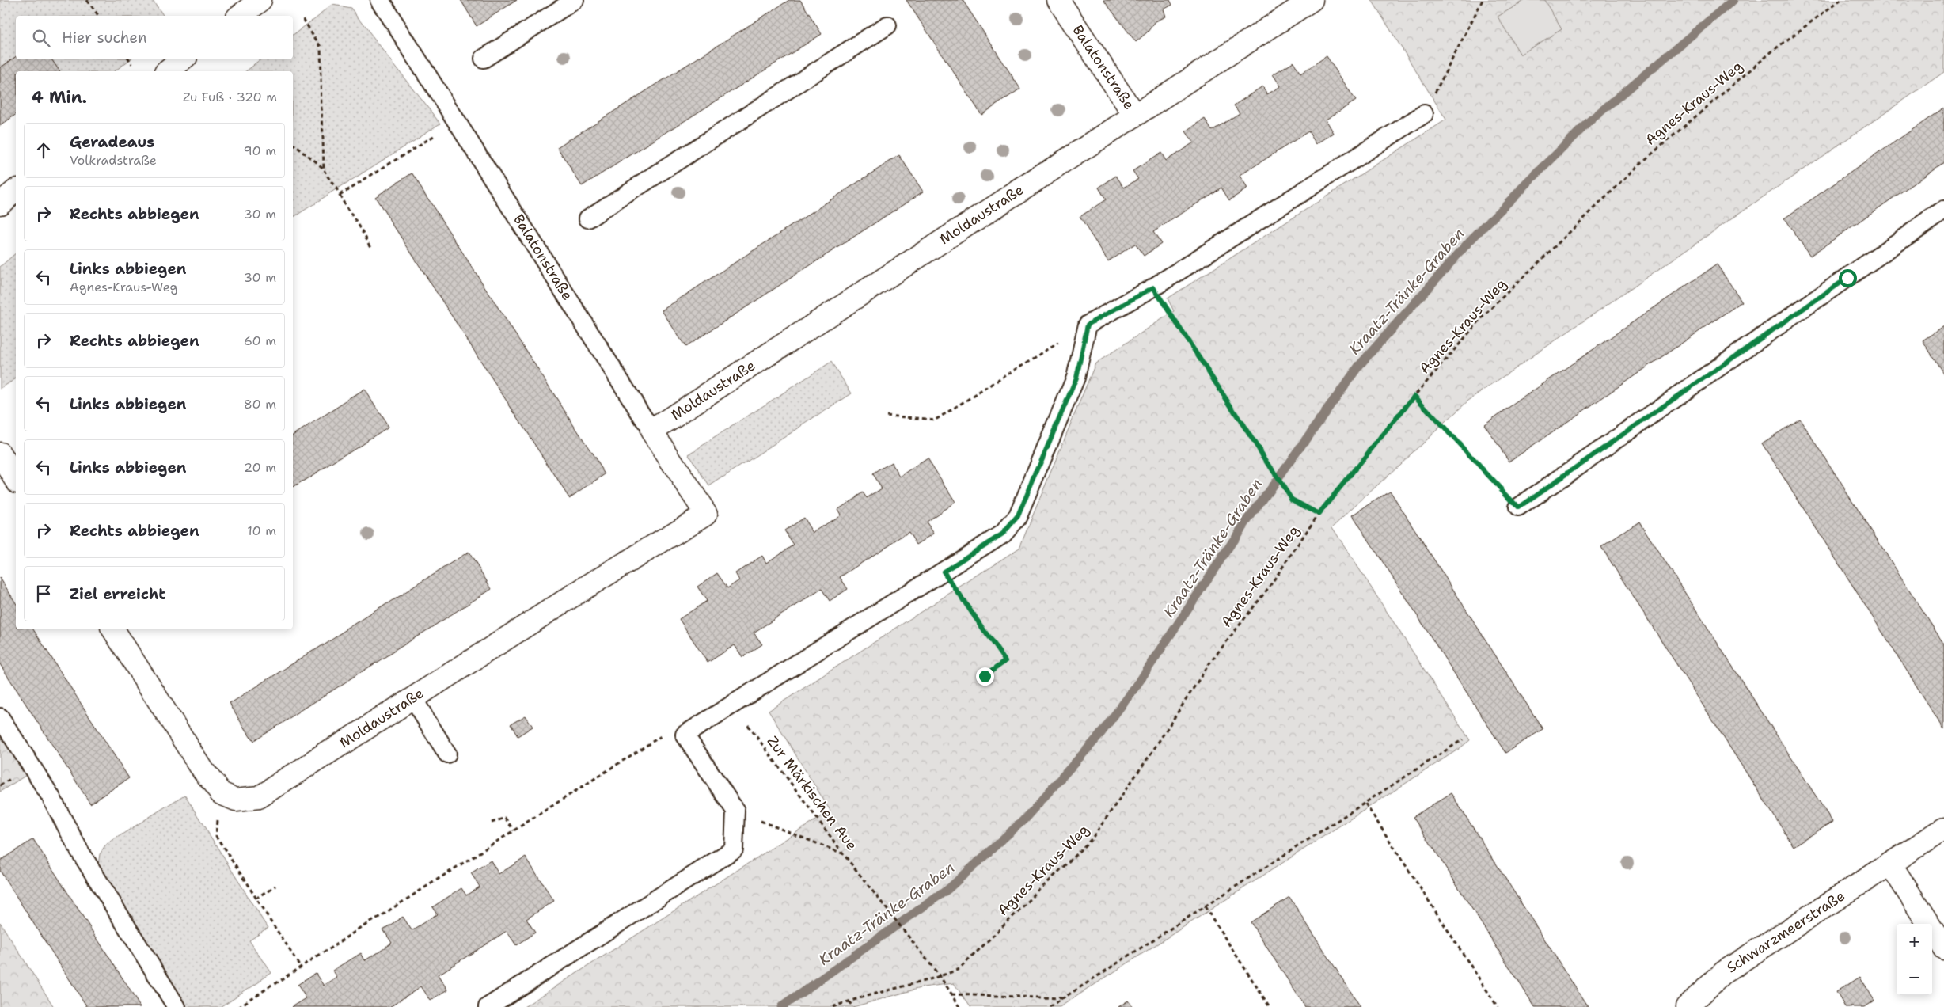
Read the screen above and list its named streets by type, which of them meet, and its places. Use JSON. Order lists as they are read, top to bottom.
{
  "streets": {
    "street": ["Balatonstraße", "Moldaustraße", "Schwarzmeerstraße"],
    "path": ["Agnes-Kraus-Weg", "Zur Märkischen Aue"]
  },
  "crossings": [
    ["Balatonstraße", "Moldaustraße"],
    ["Agnes-Kraus-Weg", "Zur Märkischen Aue"]
  ],
  "water": ["Kraatz-Tränke-Graben"],
  "page": {
    "search": "Hier suchen",
    "heading": ["4 Min.", "Zu Fuß · 320 m"],
    "list": [
      ["Geradeaus", "Volkradstraße", "90 m"],
      ["Rechts abbiegen", "30 m"],
      ["Links abbiegen", "Agnes-Kraus-Weg", "30 m"],
      ["Rechts abbiegen", "60 m"],
      ["Links abbiegen", "80 m"],
      ["Links abbiegen", "20 m"],
      ["Rechts abbiegen", "10 m"],
      "Ziel erreicht"
    ],
    "map_buttons": ["+", "−"]
  }
}
